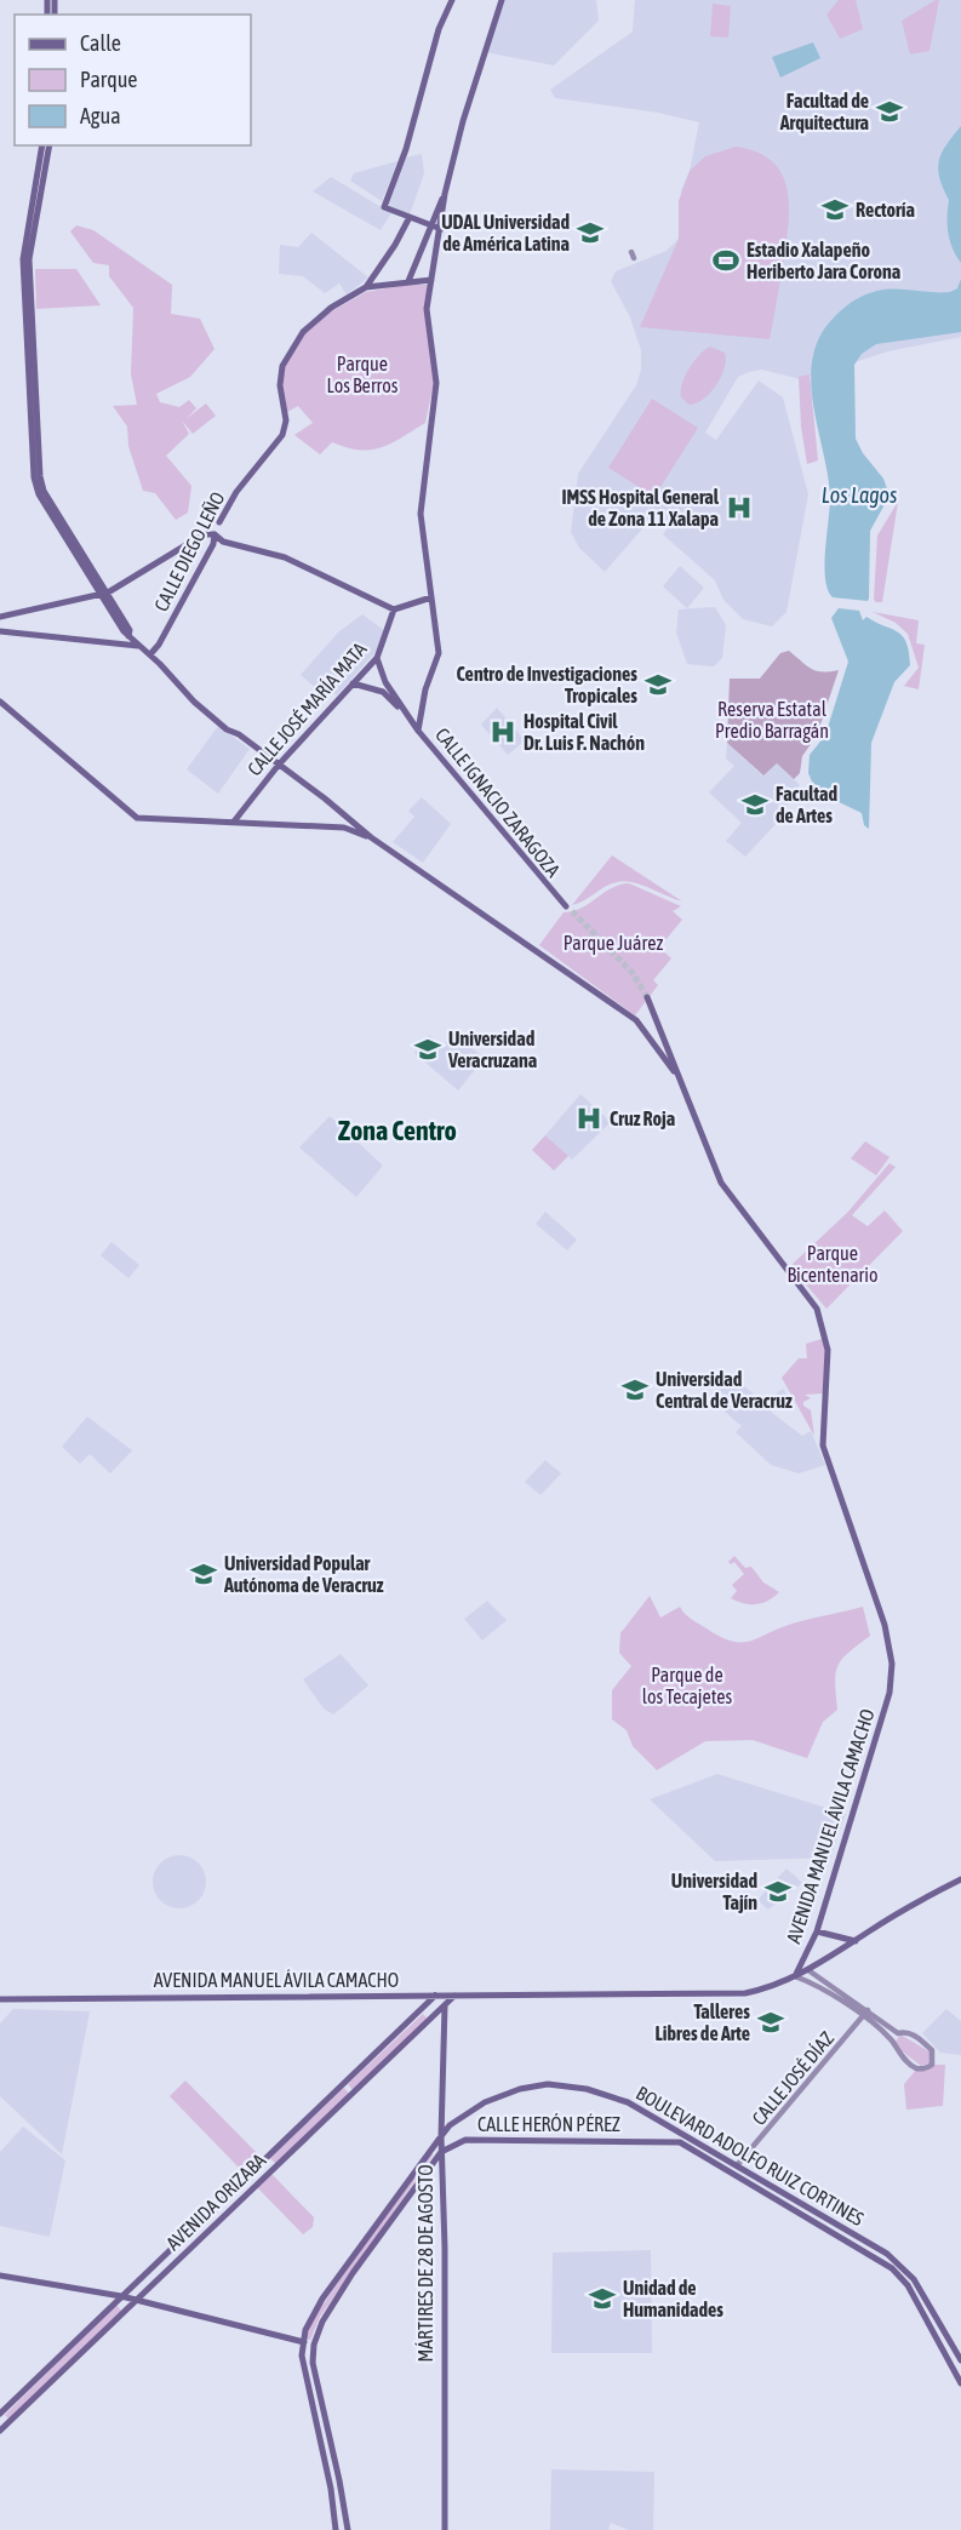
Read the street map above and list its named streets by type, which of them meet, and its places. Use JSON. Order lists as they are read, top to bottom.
{
  "streets": {
    "main road": [
      "CALLE DIEGO LEÑO",
      "CALLE JOSÉ MARÍA MATA",
      "CALLE IGNACIO ZARAGOZA",
      "AVENIDA MANUEL ÁVILA CAMACHO",
      "CALLE HERÓN PÉREZ",
      "BOULEVARD ADOLFO RUIZ CORTINES",
      "AVENIDA ORIZABA",
      "MÁRTIRES DE 28 DE AGOSTO"
    ],
    "street": ["CALLE JOSÉ DÍAZ"]
  },
  "crossings": [
    ["CALLE JOSÉ MARÍA MATA", "CALLE IGNACIO ZARAGOZA"],
    ["AVENIDA MANUEL ÁVILA CAMACHO", "AVENIDA ORIZABA"],
    ["AVENIDA MANUEL ÁVILA CAMACHO", "MÁRTIRES DE 28 DE AGOSTO"],
    ["CALLE JOSÉ DÍAZ", "BOULEVARD ADOLFO RUIZ CORTINES"],
    ["CALLE HERÓN PÉREZ", "BOULEVARD ADOLFO RUIZ CORTINES"],
    ["CALLE HERÓN PÉREZ", "MÁRTIRES DE 28 DE AGOSTO"],
    ["BOULEVARD ADOLFO RUIZ CORTINES", "MÁRTIRES DE 28 DE AGOSTO"],
    ["AVENIDA ORIZABA", "MÁRTIRES DE 28 DE AGOSTO"]
  ],
  "districts": ["Zona Centro"],
  "water": ["Los Lagos"],
  "parks": [
    "Parque Los Berros",
    "Reserva Estatal Predio Barragán",
    "Parque Juárez",
    "Parque Bicentenario",
    "Parque de los Tecajetes"
  ],
  "places": {
    "school or university": [
      "Facultad de Arquitectura",
      "Rectoría",
      "UDAL Universidad de América Latina",
      "Centro de Investigaciones Tropicales",
      "Facultad de Artes",
      "Universidad Veracruzana",
      "Universidad Central de Veracruz",
      "Universidad Popular Autónoma de Veracruz",
      "Universidad Tajín",
      "Talleres Libres de Arte",
      "Unidad de Humanidades"
    ],
    "sports": ["Estadio Xalapeño Heriberto Jara Corona"],
    "hospital": ["IMSS Hospital General de Zona 11 Xalapa", "Hospital Civil Dr. Luis F. Nachón", "Cruz Roja"]
  },
  "legend": ["Calle", "Parque", "Agua"]
}
